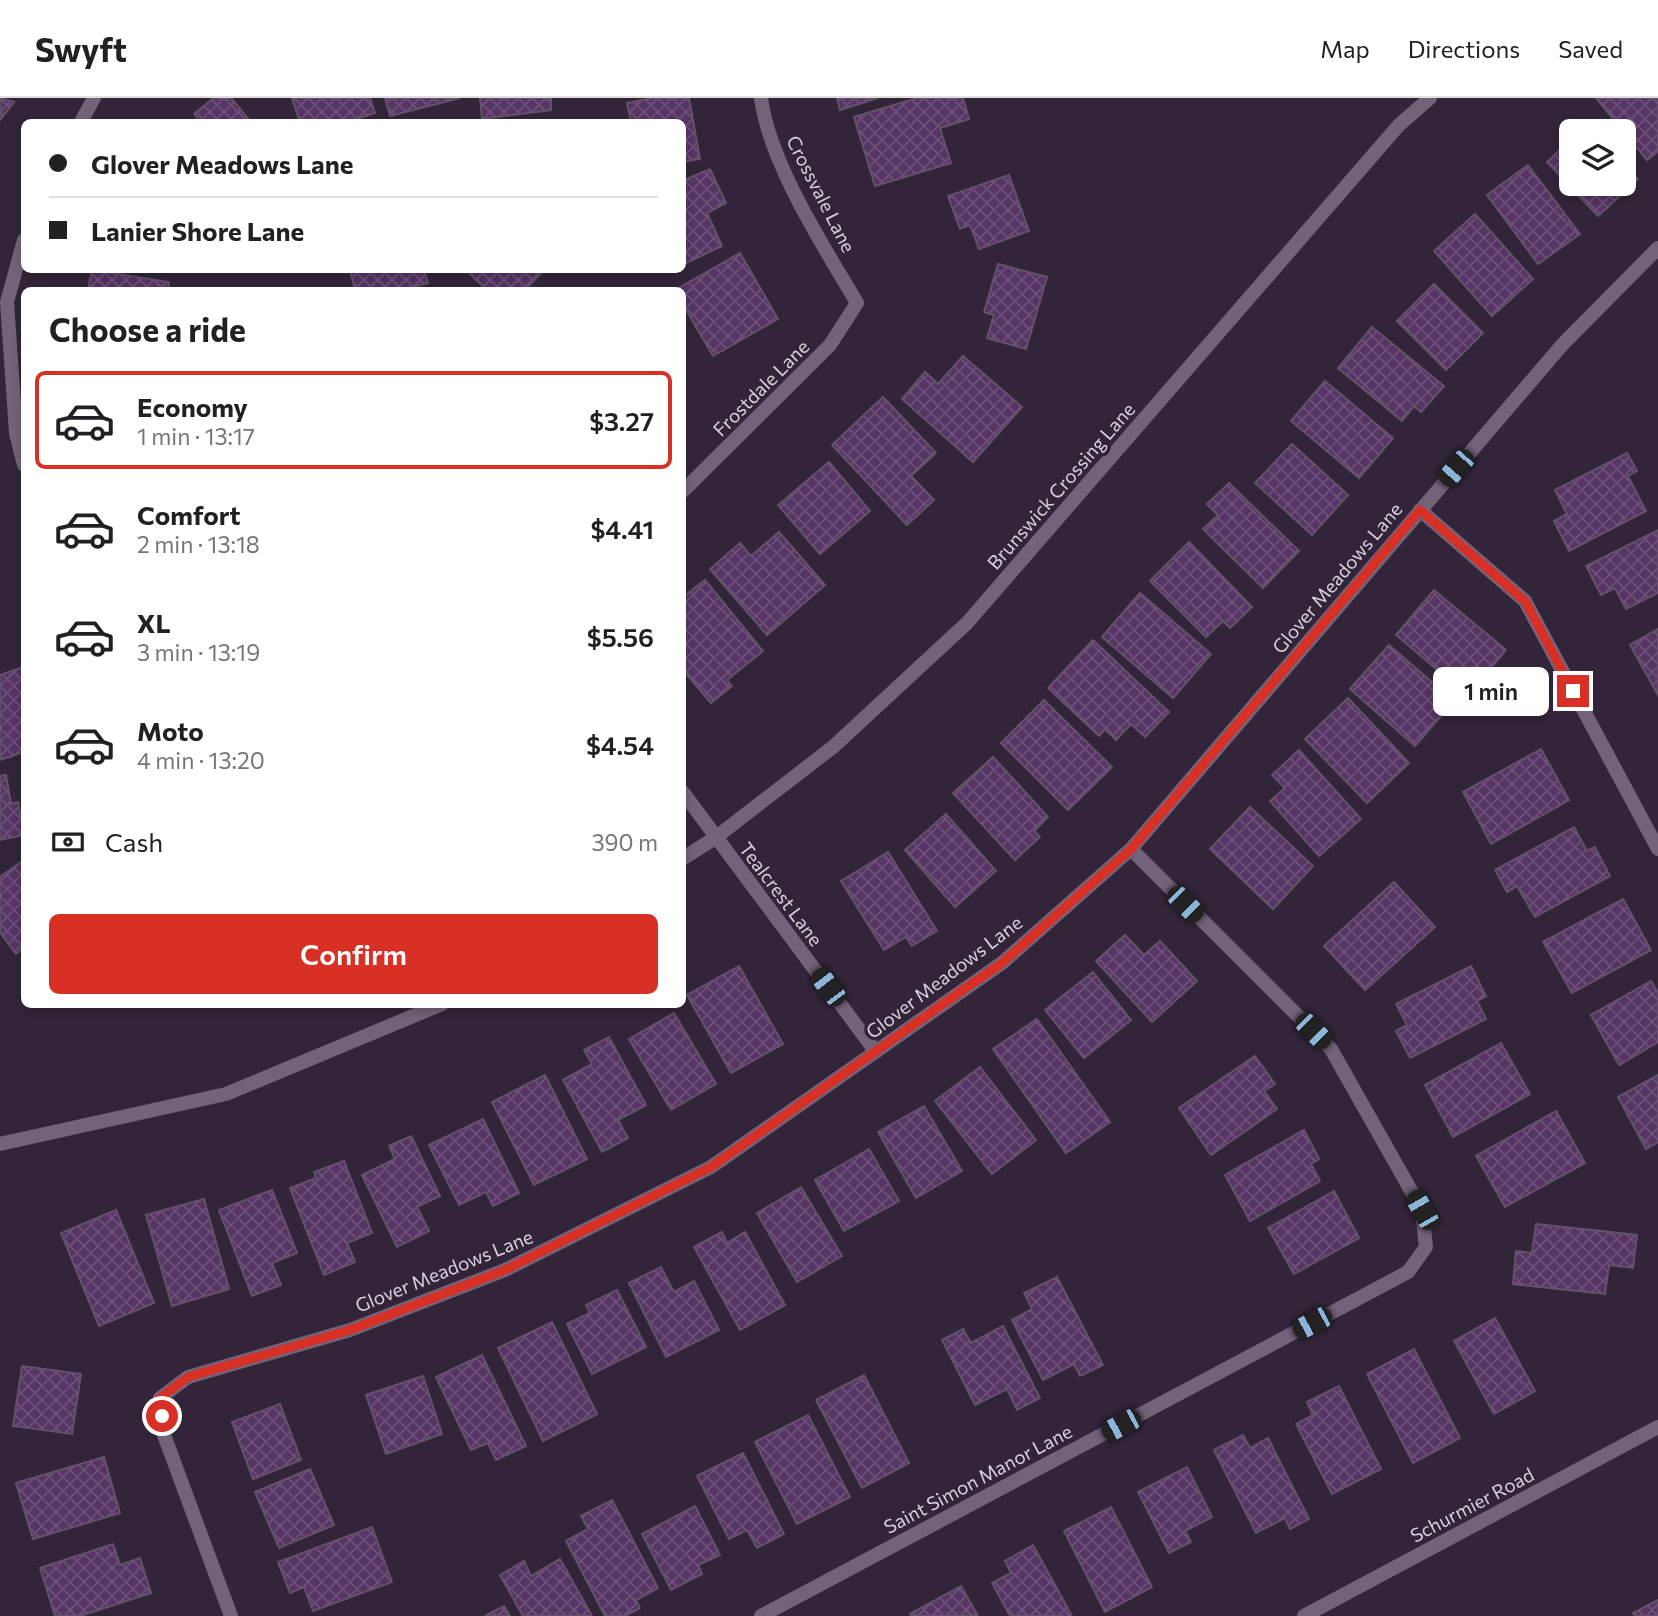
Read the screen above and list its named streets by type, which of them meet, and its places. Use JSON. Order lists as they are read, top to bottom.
{
  "streets": {
    "street": [
      "Crossvale Lane",
      "Frostdale Lane",
      "Brunswick Crossing Lane",
      "Glover Meadows Lane",
      "Tealcrest Lane",
      "Saint Simon Manor Lane",
      "Schurmier Road"
    ]
  },
  "crossings": [
    ["Crossvale Lane", "Frostdale Lane"],
    ["Brunswick Crossing Lane", "Tealcrest Lane"],
    ["Glover Meadows Lane", "Tealcrest Lane"],
    ["Glover Meadows Lane", "Saint Simon Manor Lane"]
  ],
  "page": {
    "header": "Swyft",
    "nav": ["Map", "Directions", "Saved"],
    "banner": ["Glover Meadows Lane", "Lanier Shore Lane"],
    "heading": "Choose a ride",
    "list": [
      {
        "name": "Economy",
        "note": "1 min · 13:17",
        "value": "$3.27"
      },
      {
        "name": "Comfort",
        "note": "2 min · 13:18",
        "value": "$4.41"
      },
      {
        "name": "XL",
        "note": "3 min · 13:19",
        "value": "$5.56"
      },
      {
        "name": "Moto",
        "note": "4 min · 13:20",
        "value": "$4.54"
      }
    ],
    "bubble": "1 min",
    "pay": ["Cash", "390 m"],
    "buttons": "Confirm"
  }
}
